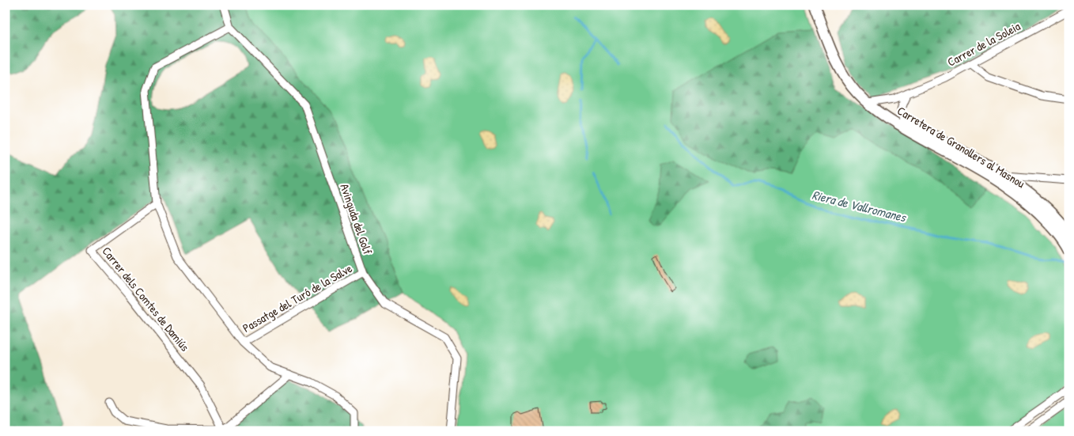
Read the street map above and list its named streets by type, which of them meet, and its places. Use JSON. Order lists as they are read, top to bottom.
{
  "streets": {
    "main road": ["Carretera de Granollers al Masnou"],
    "street": [
      "Carrer de la Soleia",
      "Avinguda del Golf",
      "Passatge del Turó de la Salve",
      "Carrer dels Comtes de Damiús"
    ]
  },
  "crossings": [
    ["Carrer de la Soleia", "Carretera de Granollers al Masnou"],
    ["Avinguda del Golf", "Passatge del Turó de la Salve"]
  ],
  "water": ["Riera de Vallromanes"]
}
